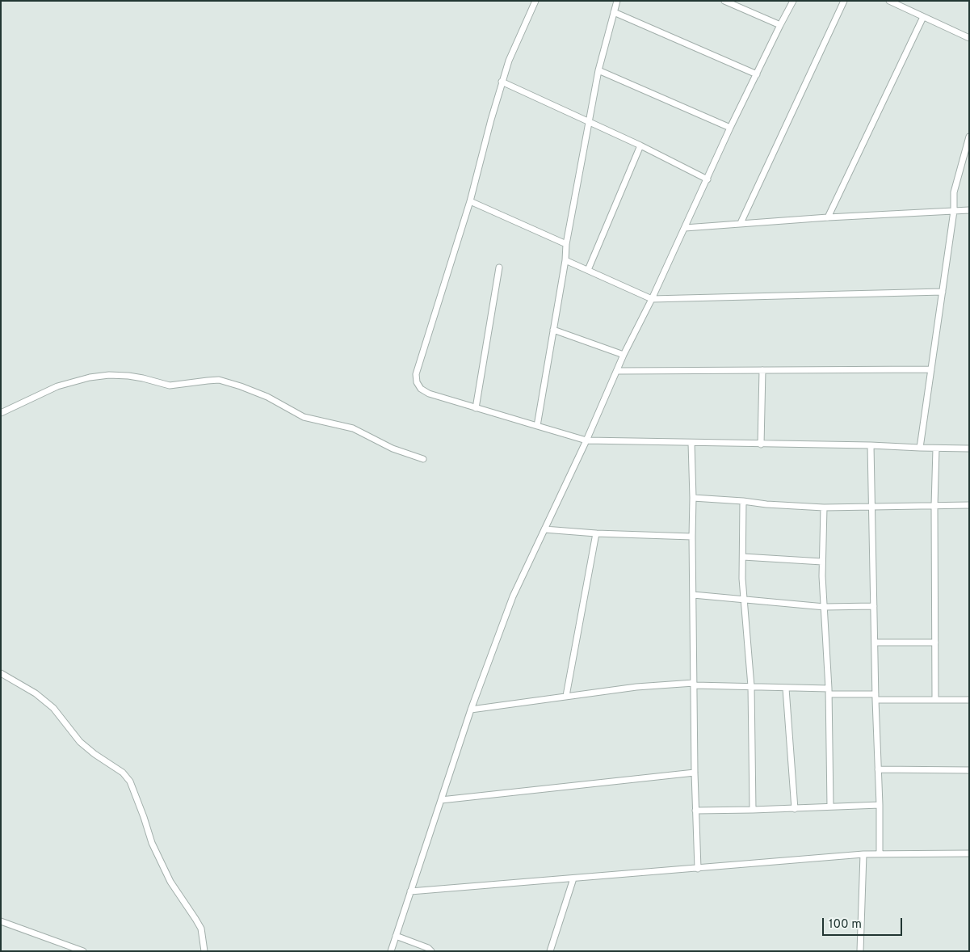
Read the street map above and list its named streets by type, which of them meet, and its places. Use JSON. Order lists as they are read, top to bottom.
{
  "scale_bar": "100 m"
}
